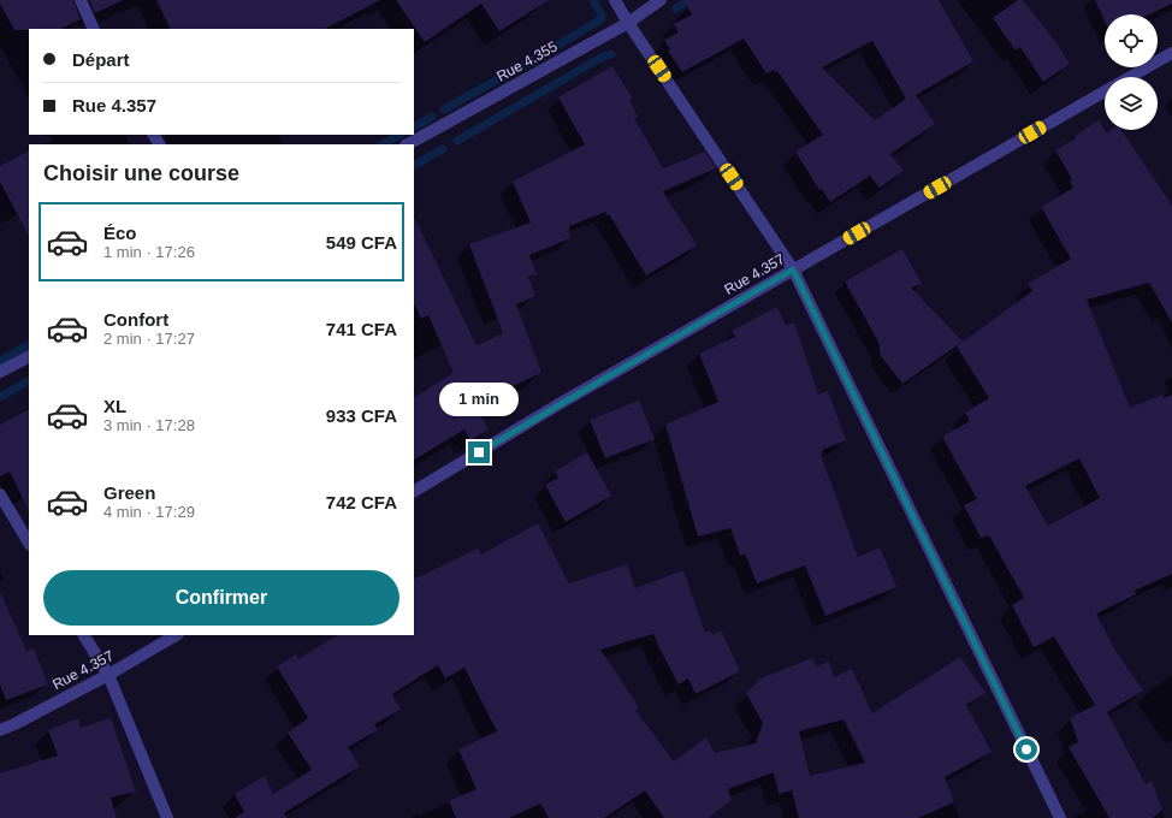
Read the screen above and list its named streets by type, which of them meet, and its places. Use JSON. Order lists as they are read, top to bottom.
{
  "streets": {
    "street": ["Rue 4.355", "Rue 4.357"]
  },
  "page": {
    "banner": ["Départ", "Rue 4.357"],
    "heading": "Choisir une course",
    "list": [
      {
        "name": "Éco",
        "note": "1 min · 17:26",
        "value": "549 CFA"
      },
      {
        "name": "Confort",
        "note": "2 min · 17:27",
        "value": "741 CFA"
      },
      {
        "name": "XL",
        "note": "3 min · 17:28",
        "value": "933 CFA"
      },
      {
        "name": "Green",
        "note": "4 min · 17:29",
        "value": "742 CFA"
      }
    ],
    "bubble": "1 min",
    "buttons": "Confirmer"
  }
}
